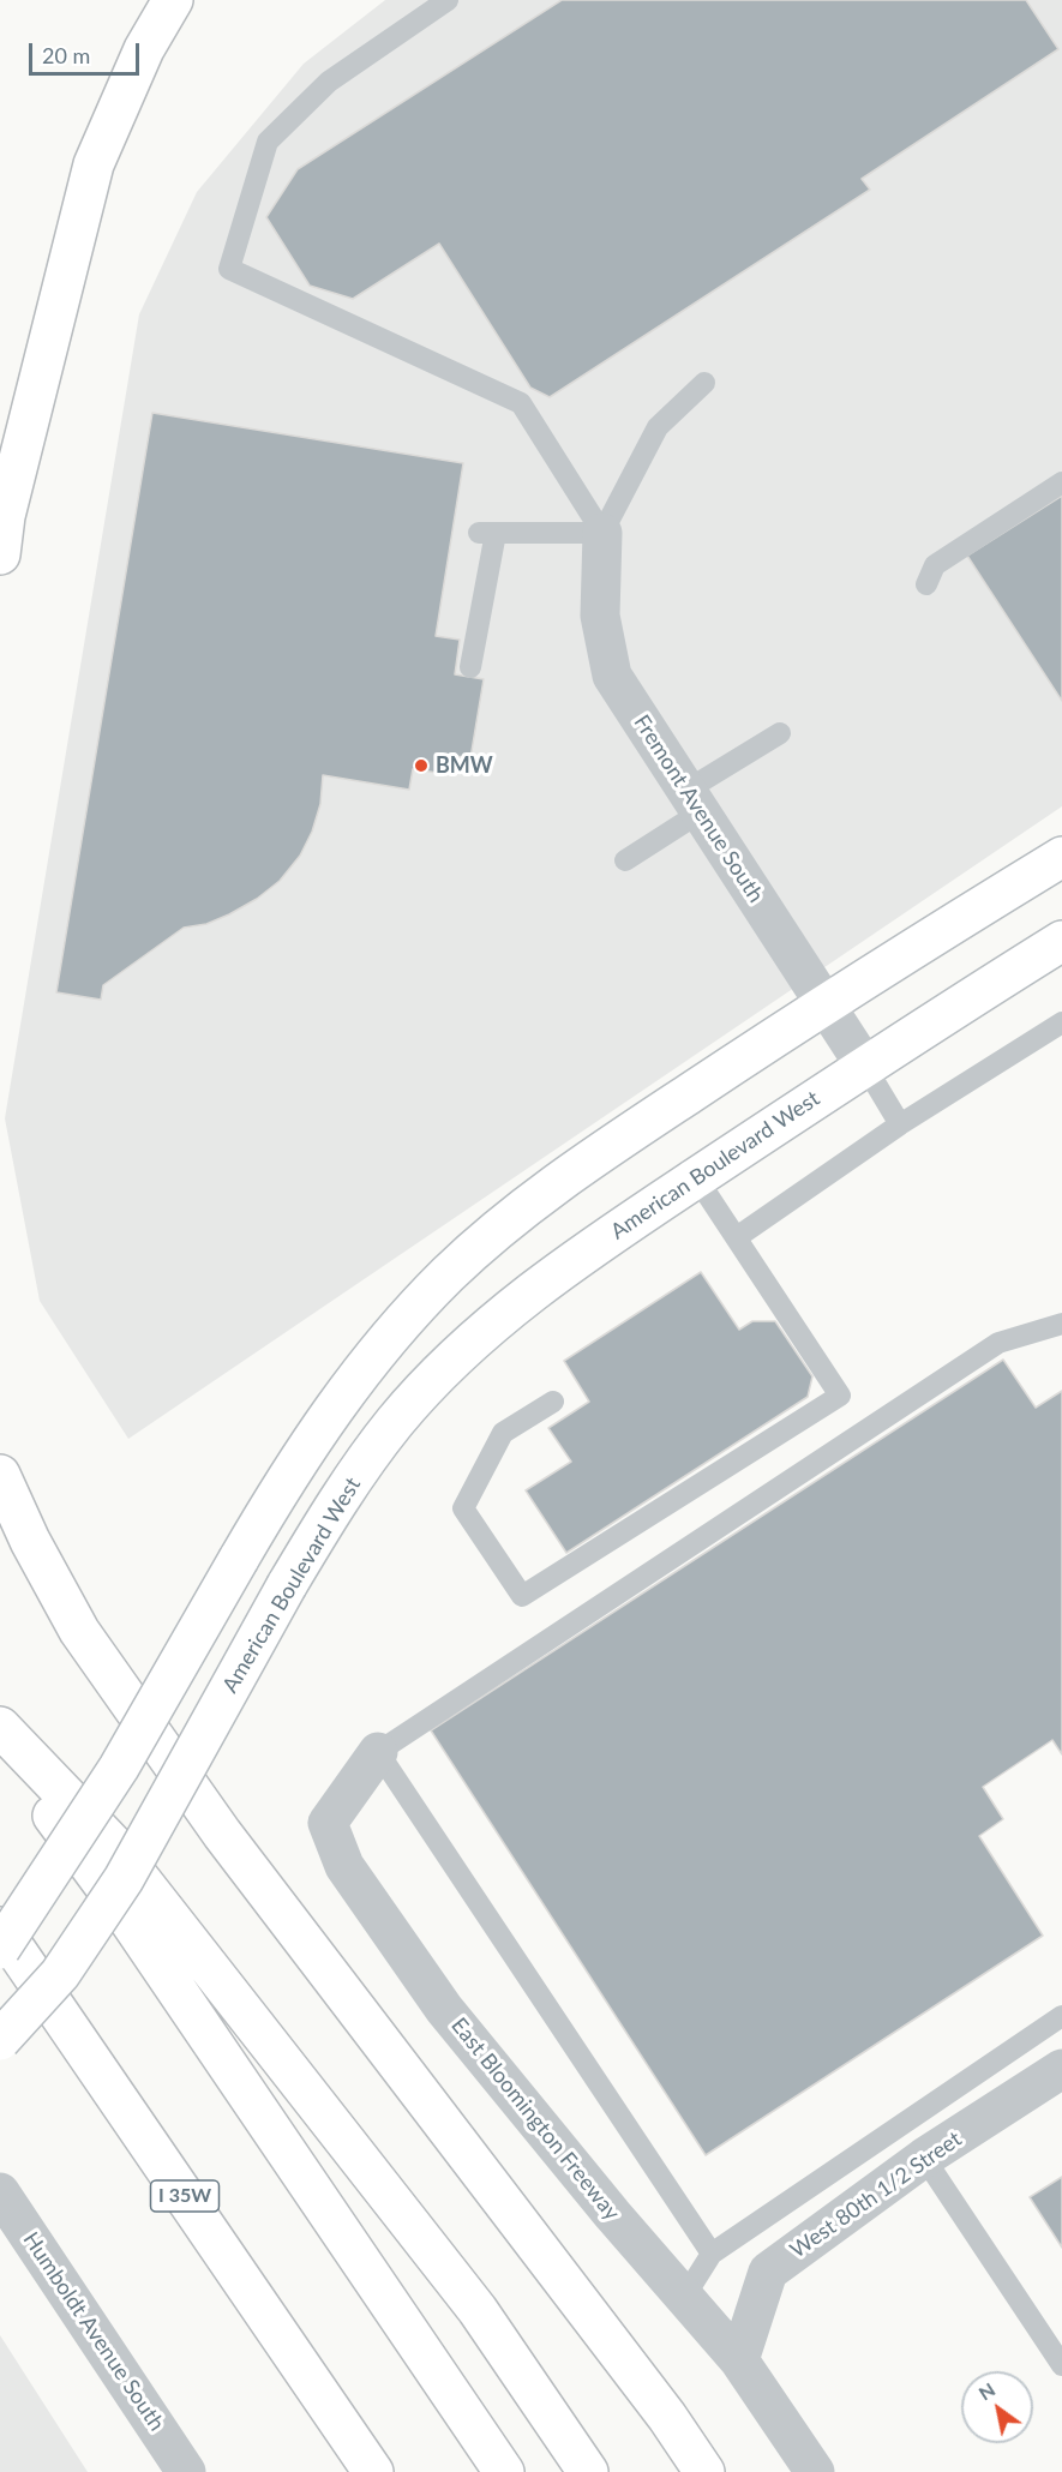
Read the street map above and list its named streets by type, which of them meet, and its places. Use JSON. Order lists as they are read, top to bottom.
{
  "streets": {
    "main road": ["American Boulevard West", "I 35W"],
    "street": [
      "Fremont Avenue South",
      "East Bloomington Freeway",
      "West 80th 1/2 Street",
      "Humboldt Avenue South"
    ]
  },
  "crossings": [
    ["Fremont Avenue South", "American Boulevard West"],
    ["East Bloomington Freeway", "West 80th 1/2 Street"]
  ],
  "places": ["BMW"],
  "scale_bar": "20 m",
  "north": "top left"
}
